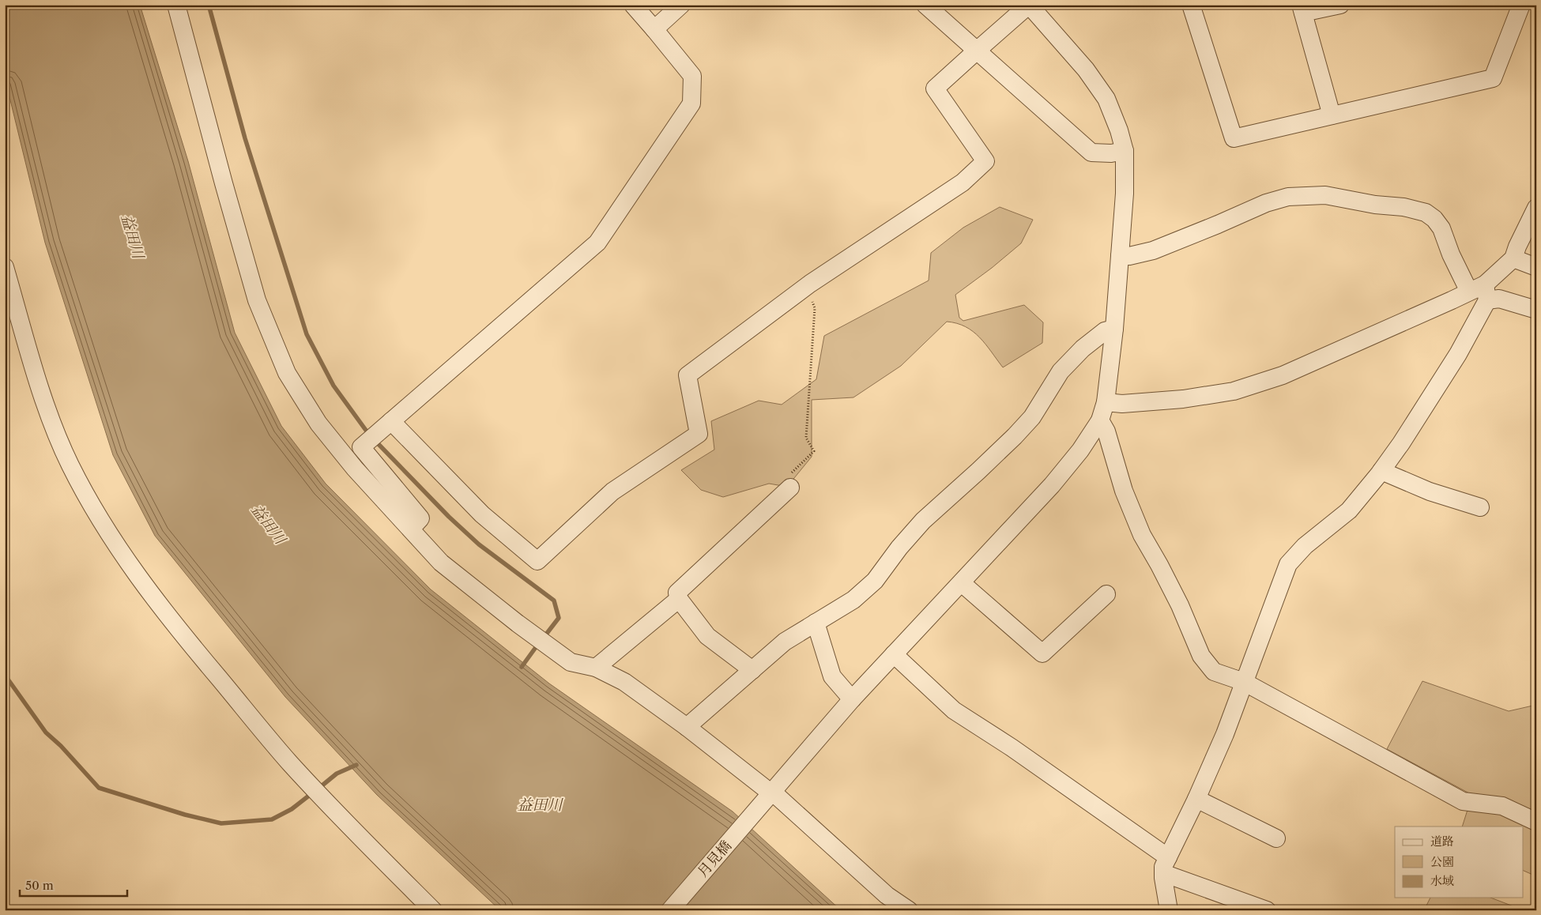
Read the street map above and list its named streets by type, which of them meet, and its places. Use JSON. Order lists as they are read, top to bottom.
{
  "streets": {
    "street": ["月見橋"]
  },
  "water": ["益田川"],
  "legend": ["道路", "公園", "水域"],
  "scale_bar": "50 m"
}
